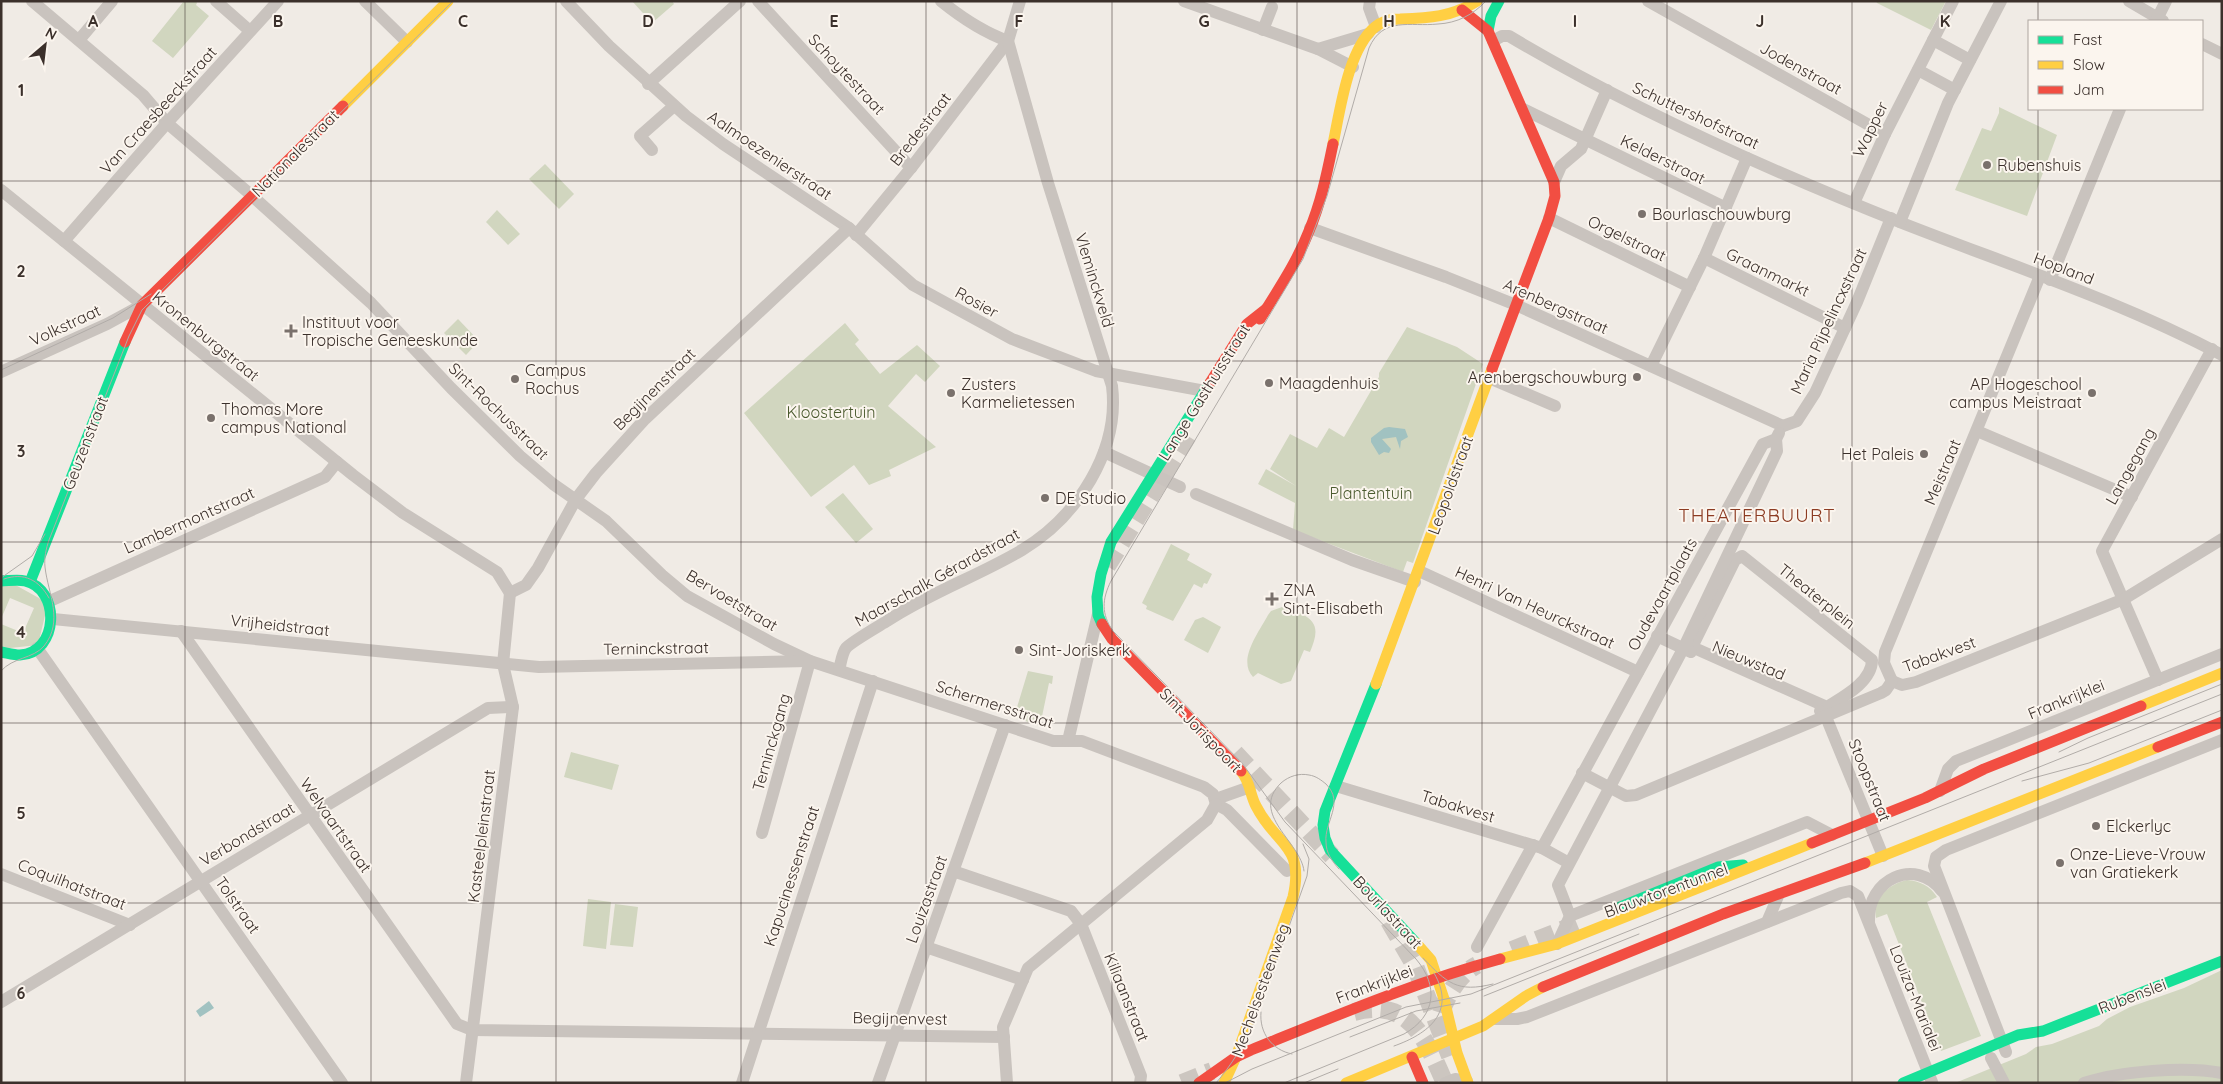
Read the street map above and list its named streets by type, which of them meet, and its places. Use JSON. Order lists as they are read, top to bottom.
{
  "streets": {
    "street": [
      "Jodenstraat",
      "Schoytestraat",
      "Van Craesbeeckstraat",
      "Schuttershofstraat",
      "Bredestraat",
      "Wapper",
      "Nationalestraat",
      "Aalmoezenierstraat",
      "Kelderstraat",
      "Orgelstraat",
      "Hopland",
      "Graanmarkt",
      "Vleminckveld",
      "Rosier",
      "Arenbergstraat",
      "Maria Pijpelincxstraat",
      "Volkstraat",
      "Kronenburgstraat",
      "Begijnenstraat",
      "Lange Gasthuisstraat",
      "Sint-Rochusstraat",
      "Geuzenstraat",
      "Langegang",
      "Meistraat",
      "Leopoldstraat",
      "Lambermontstraat",
      "Maarschalk Gérardstraat",
      "Oudevaartplaats",
      "Bervoetstraat",
      "Henri Van Heurckstraat",
      "Vrijheidstraat",
      "Terninckstraat",
      "Tabakvest",
      "Nieuwstad",
      "Frankrijklei",
      "Schermersstraat",
      "Sint-Jorispoort",
      "Terninckgang",
      "Stoopstraat",
      "Welvaartstraat",
      "Verbondstraat",
      "Kasteelpleinstraat",
      "Kapucinessenstraat",
      "Coquilhatstraat",
      "Blauwtorentunnel",
      "Louizastraat",
      "Tolstraat",
      "Bourlastraat",
      "Mechelsesteenweg",
      "Rubenslei",
      "Kiliaanstraat",
      "Louiza-Marialei",
      "Begijnenvest"
    ]
  },
  "crossings": [
    ["Jodenstraat", "Wapper"],
    ["Schoytestraat", "Bredestraat"],
    ["Van Craesbeeckstraat", "Kronenburgstraat"],
    ["Van Craesbeeckstraat", "Sint-Rochusstraat"],
    ["Schuttershofstraat", "Wapper"],
    ["Schuttershofstraat", "Hopland"],
    ["Schuttershofstraat", "Maria Pijpelincxstraat"],
    ["Bredestraat", "Aalmoezenierstraat"],
    ["Bredestraat", "Vleminckveld"],
    ["Bredestraat", "Rosier"],
    ["Bredestraat", "Begijnenstraat"],
    ["Nationalestraat", "Volkstraat"],
    ["Nationalestraat", "Kronenburgstraat"],
    ["Nationalestraat", "Sint-Rochusstraat"],
    ["Nationalestraat", "Geuzenstraat"],
    ["Aalmoezenierstraat", "Rosier"],
    ["Aalmoezenierstraat", "Begijnenstraat"],
    ["Orgelstraat", "Leopoldstraat"],
    ["Hopland", "Maria Pijpelincxstraat"],
    ["Hopland", "Langegang"],
    ["Hopland", "Meistraat"],
    ["Graanmarkt", "Maria Pijpelincxstraat"],
    ["Vleminckveld", "Rosier"],
    ["Vleminckveld", "Maarschalk Gérardstraat"],
    ["Rosier", "Begijnenstraat"],
    ["Rosier", "Lange Gasthuisstraat"],
    ["Arenbergstraat", "Maria Pijpelincxstraat"],
    ["Arenbergstraat", "Lange Gasthuisstraat"],
    ["Arenbergstraat", "Leopoldstraat"],
    ["Arenbergstraat", "Oudevaartplaats"],
    ["Maria Pijpelincxstraat", "Oudevaartplaats"],
    ["Volkstraat", "Kronenburgstraat"],
    ["Volkstraat", "Geuzenstraat"],
    ["Kronenburgstraat", "Begijnenstraat"],
    ["Kronenburgstraat", "Geuzenstraat"],
    ["Kronenburgstraat", "Lambermontstraat"],
    ["Kronenburgstraat", "Kasteelpleinstraat"],
    ["Begijnenstraat", "Sint-Rochusstraat"],
    ["Begijnenstraat", "Bervoetstraat"],
    ["Begijnenstraat", "Kasteelpleinstraat"],
    ["Lange Gasthuisstraat", "Sint-Jorispoort"],
    ["Sint-Rochusstraat", "Bervoetstraat"],
    ["Langegang", "Tabakvest"],
    ["Leopoldstraat", "Henri Van Heurckstraat"],
    ["Leopoldstraat", "Tabakvest"],
    ["Leopoldstraat", "Bourlastraat"],
    ["Maarschalk Gérardstraat", "Schermersstraat"],
    ["Oudevaartplaats", "Henri Van Heurckstraat"],
    ["Oudevaartplaats", "Tabakvest"],
    ["Oudevaartplaats", "Nieuwstad"],
    ["Oudevaartplaats", "Blauwtorentunnel"],
    ["Bervoetstraat", "Terninckstraat"],
    ["Bervoetstraat", "Schermersstraat"],
    ["Bervoetstraat", "Terninckgang"],
    ["Vrijheidstraat", "Terninckstraat"],
    ["Vrijheidstraat", "Welvaartstraat"],
    ["Vrijheidstraat", "Kasteelpleinstraat"],
    ["Terninckstraat", "Schermersstraat"],
    ["Terninckstraat", "Terninckgang"],
    ["Terninckstraat", "Kasteelpleinstraat"],
    ["Tabakvest", "Nieuwstad"],
    ["Tabakvest", "Stoopstraat"],
    ["Nieuwstad", "Stoopstraat"],
    ["Frankrijklei", "Stoopstraat"],
    ["Frankrijklei", "Blauwtorentunnel"],
    ["Frankrijklei", "Bourlastraat"],
    ["Frankrijklei", "Mechelsesteenweg"],
    ["Schermersstraat", "Terninckgang"],
    ["Schermersstraat", "Kapucinessenstraat"],
    ["Schermersstraat", "Louizastraat"],
    ["Sint-Jorispoort", "Mechelsesteenweg"],
    ["Welvaartstraat", "Verbondstraat"],
    ["Welvaartstraat", "Kasteelpleinstraat"],
    ["Welvaartstraat", "Begijnenvest"],
    ["Verbondstraat", "Kasteelpleinstraat"],
    ["Verbondstraat", "Coquilhatstraat"],
    ["Verbondstraat", "Tolstraat"],
    ["Kasteelpleinstraat", "Begijnenvest"],
    ["Kapucinessenstraat", "Begijnenvest"],
    ["Louizastraat", "Begijnenvest"],
    ["Rubenslei", "Louiza-Marialei"]
  ],
  "districts": ["THEATERBUURT"],
  "parks": ["Kloostertuin", "Plantentuin"],
  "places": {
    "other": [
      "Rubenshuis",
      "Bourlaschouwburg",
      "Arenbergschouwburg",
      "Campus Rochus",
      "Maagdenhuis",
      "Zusters Karmelietessen",
      "AP Hogeschool campus Meistraat",
      "Thomas More campus National",
      "Het Paleis",
      "DE Studio",
      "Sint-Joriskerk",
      "Elckerlyc",
      "Onze-Lieve-Vrouw van Gratiekerk"
    ],
    "health": ["Instituut voor Tropische Geneeskunde", "ZNA Sint-Elisabeth"]
  },
  "legend": ["Fast", "Slow", "Jam"],
  "north": "top right",
  "grid": {
    "columns": [
      "A",
      "B",
      "C",
      "D",
      "E",
      "F",
      "G",
      "H",
      "I",
      "J",
      "K"
    ],
    "rows": [
      "1",
      "2",
      "3",
      "4",
      "5",
      "6"
    ]
  }
}
